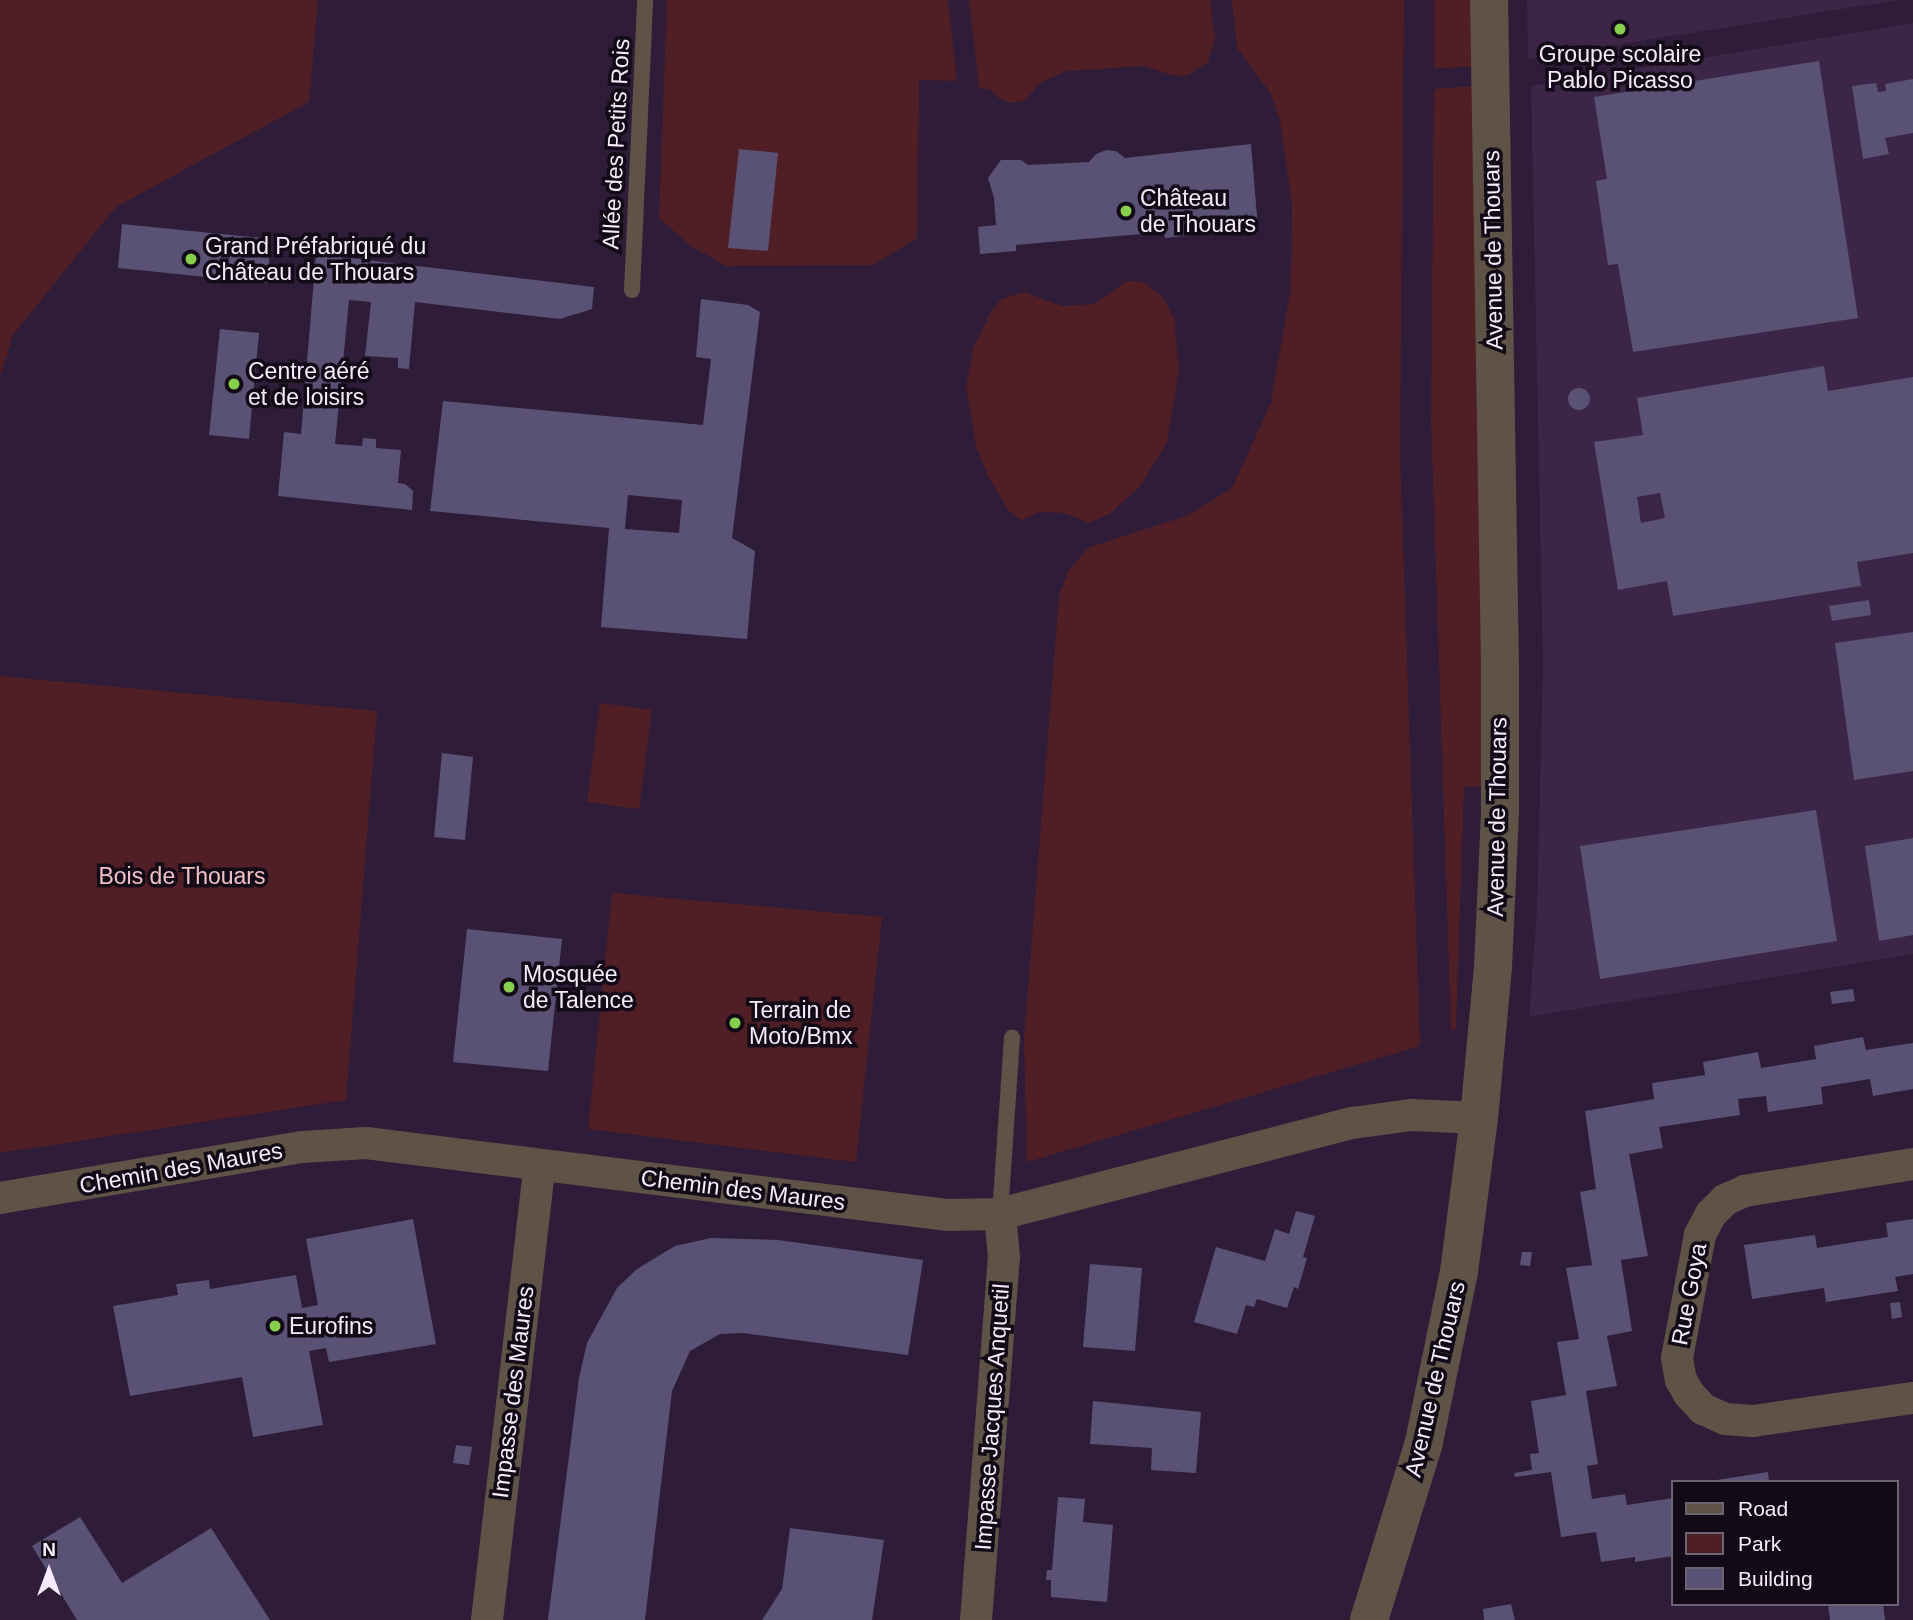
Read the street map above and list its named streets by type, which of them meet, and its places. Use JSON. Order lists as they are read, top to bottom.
{
  "streets": {
    "street": [
      "Avenue de Thouars",
      "Chemin des Maures",
      "Rue Goya",
      "Impasse des Maures",
      "Impasse Jacques Anquetil"
    ],
    "lane": ["Allée des Petits Rois"]
  },
  "crossings": [
    ["Avenue de Thouars", "Chemin des Maures"],
    ["Chemin des Maures", "Impasse des Maures"],
    ["Chemin des Maures", "Impasse Jacques Anquetil"]
  ],
  "parks": ["Bois de Thouars"],
  "places": [
    "Groupe scolaire Pablo Picasso",
    "Château de Thouars",
    "Grand Préfabriqué du Château de Thouars",
    "Centre aéré et de loisirs",
    "Mosquée de Talence",
    "Terrain de Moto/Bmx",
    "Eurofins"
  ],
  "legend": ["Road", "Park", "Building"],
  "north": "top"
}
